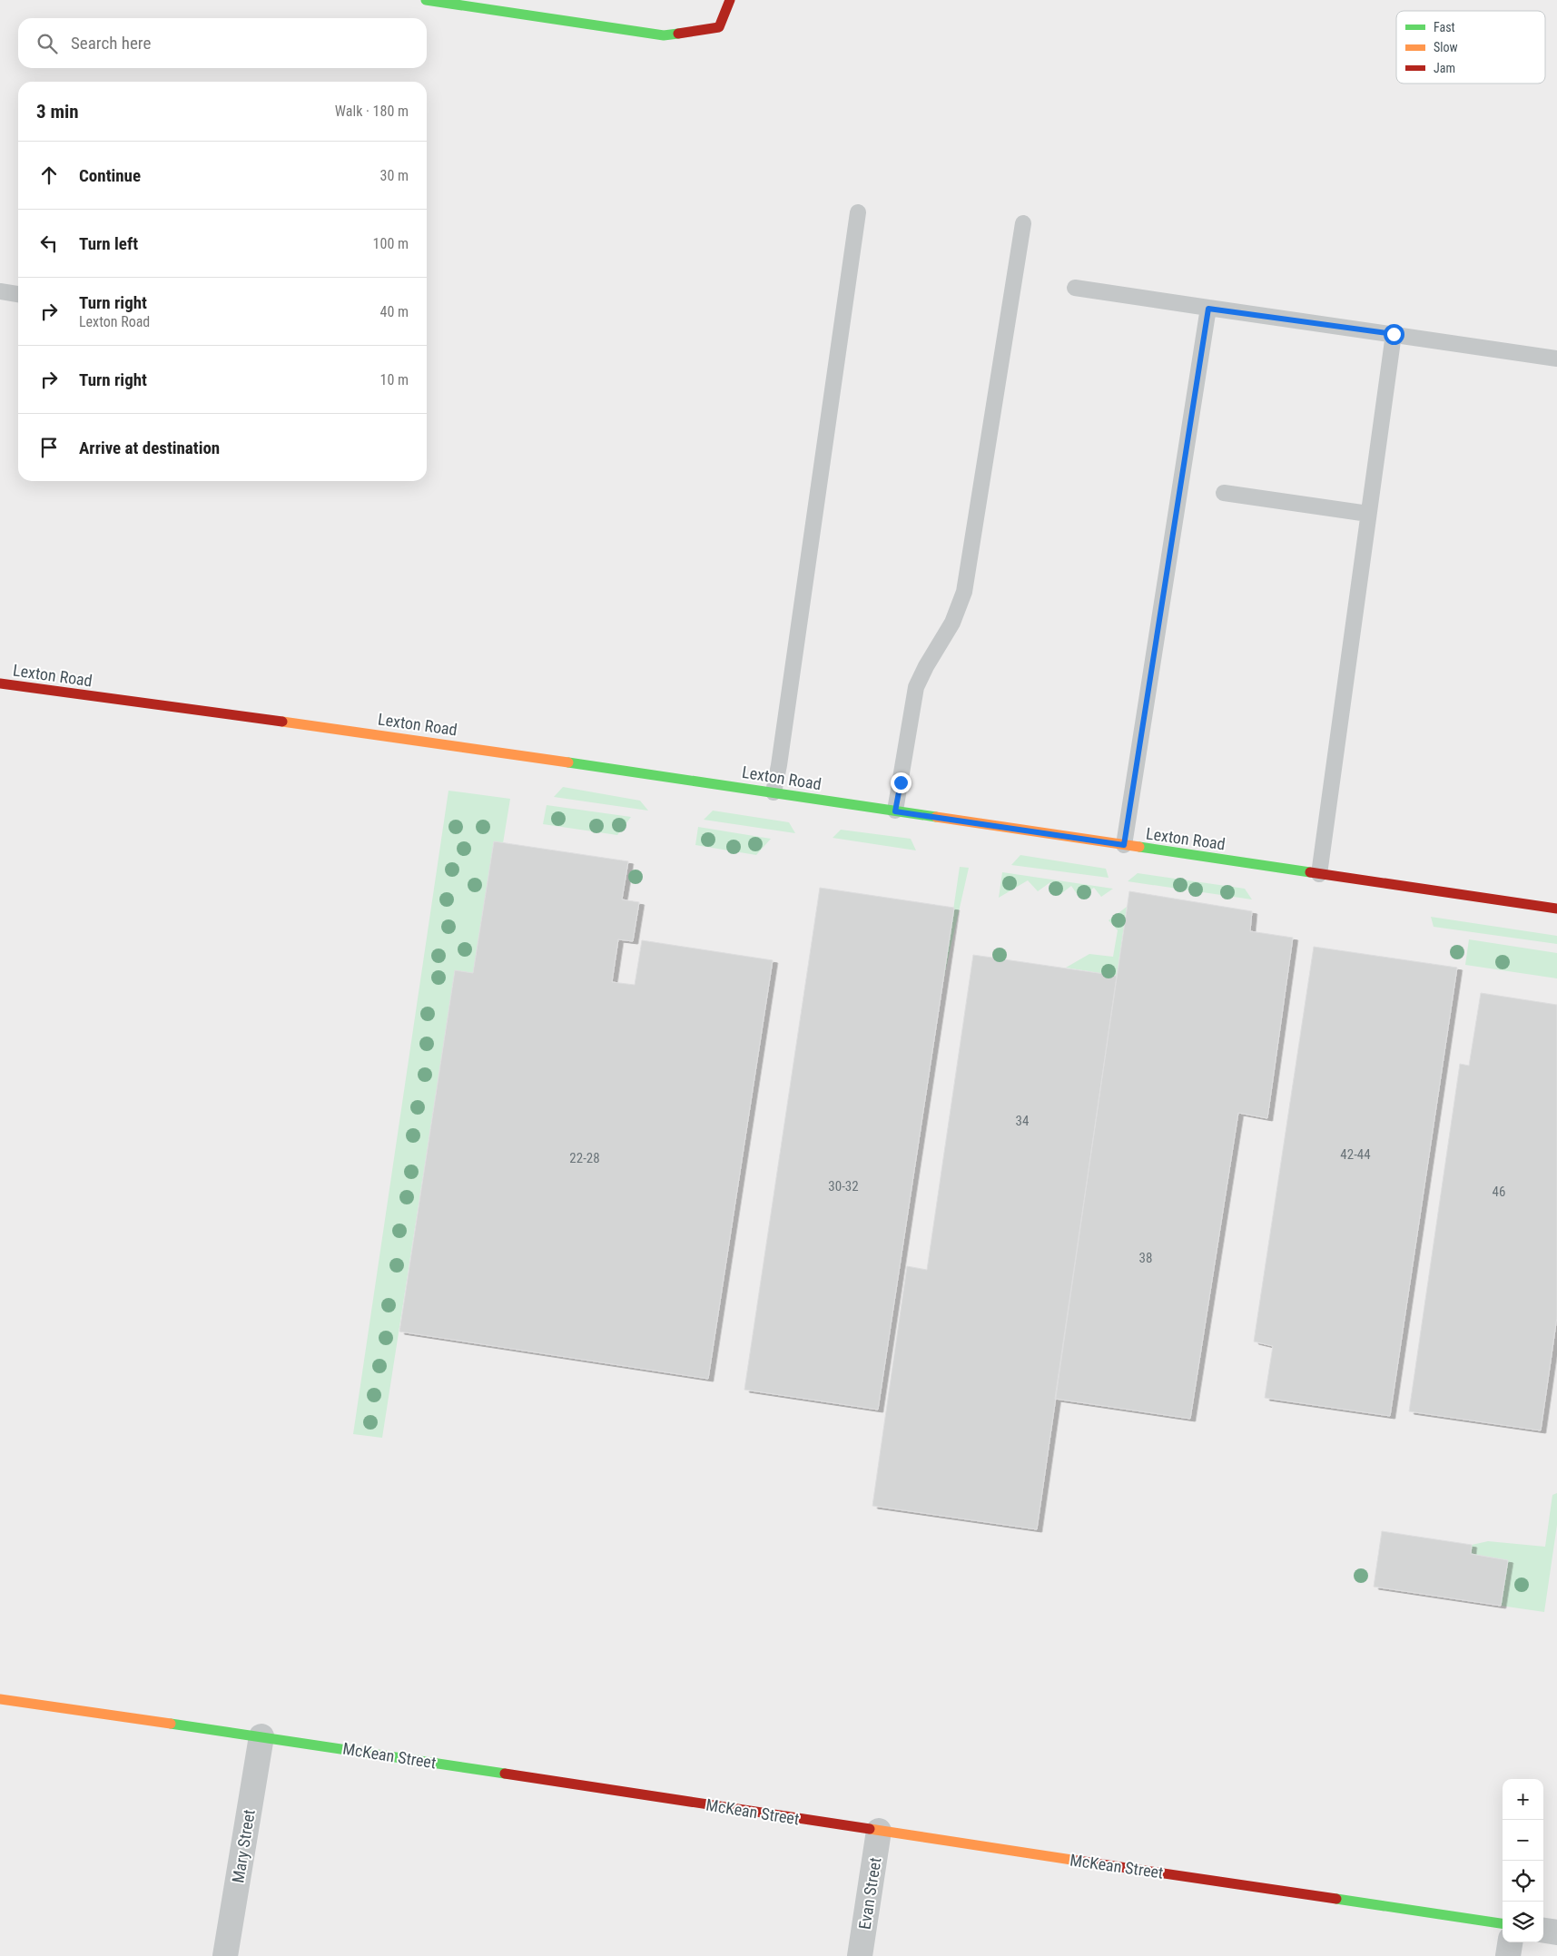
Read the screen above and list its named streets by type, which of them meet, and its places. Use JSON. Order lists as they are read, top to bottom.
{
  "streets": {
    "street": [
      "Lexton Road",
      "McKean Street",
      "Mary Street",
      "Evan Street"
    ]
  },
  "crossings": [
    ["McKean Street", "Mary Street"],
    ["McKean Street", "Evan Street"]
  ],
  "house_numbers": [
    "34",
    "42-44",
    "22-28",
    "30-32",
    "46",
    "38"
  ],
  "legend": ["Fast", "Slow", "Jam"],
  "page": {
    "search": "Search here",
    "heading": ["3 min", "Walk · 180 m"],
    "list": [
      ["Continue", "30 m"],
      ["Turn left", "100 m"],
      ["Turn right", "Lexton Road", "40 m"],
      ["Turn right", "10 m"],
      "Arrive at destination"
    ],
    "map_buttons": ["+", "−"]
  }
}
